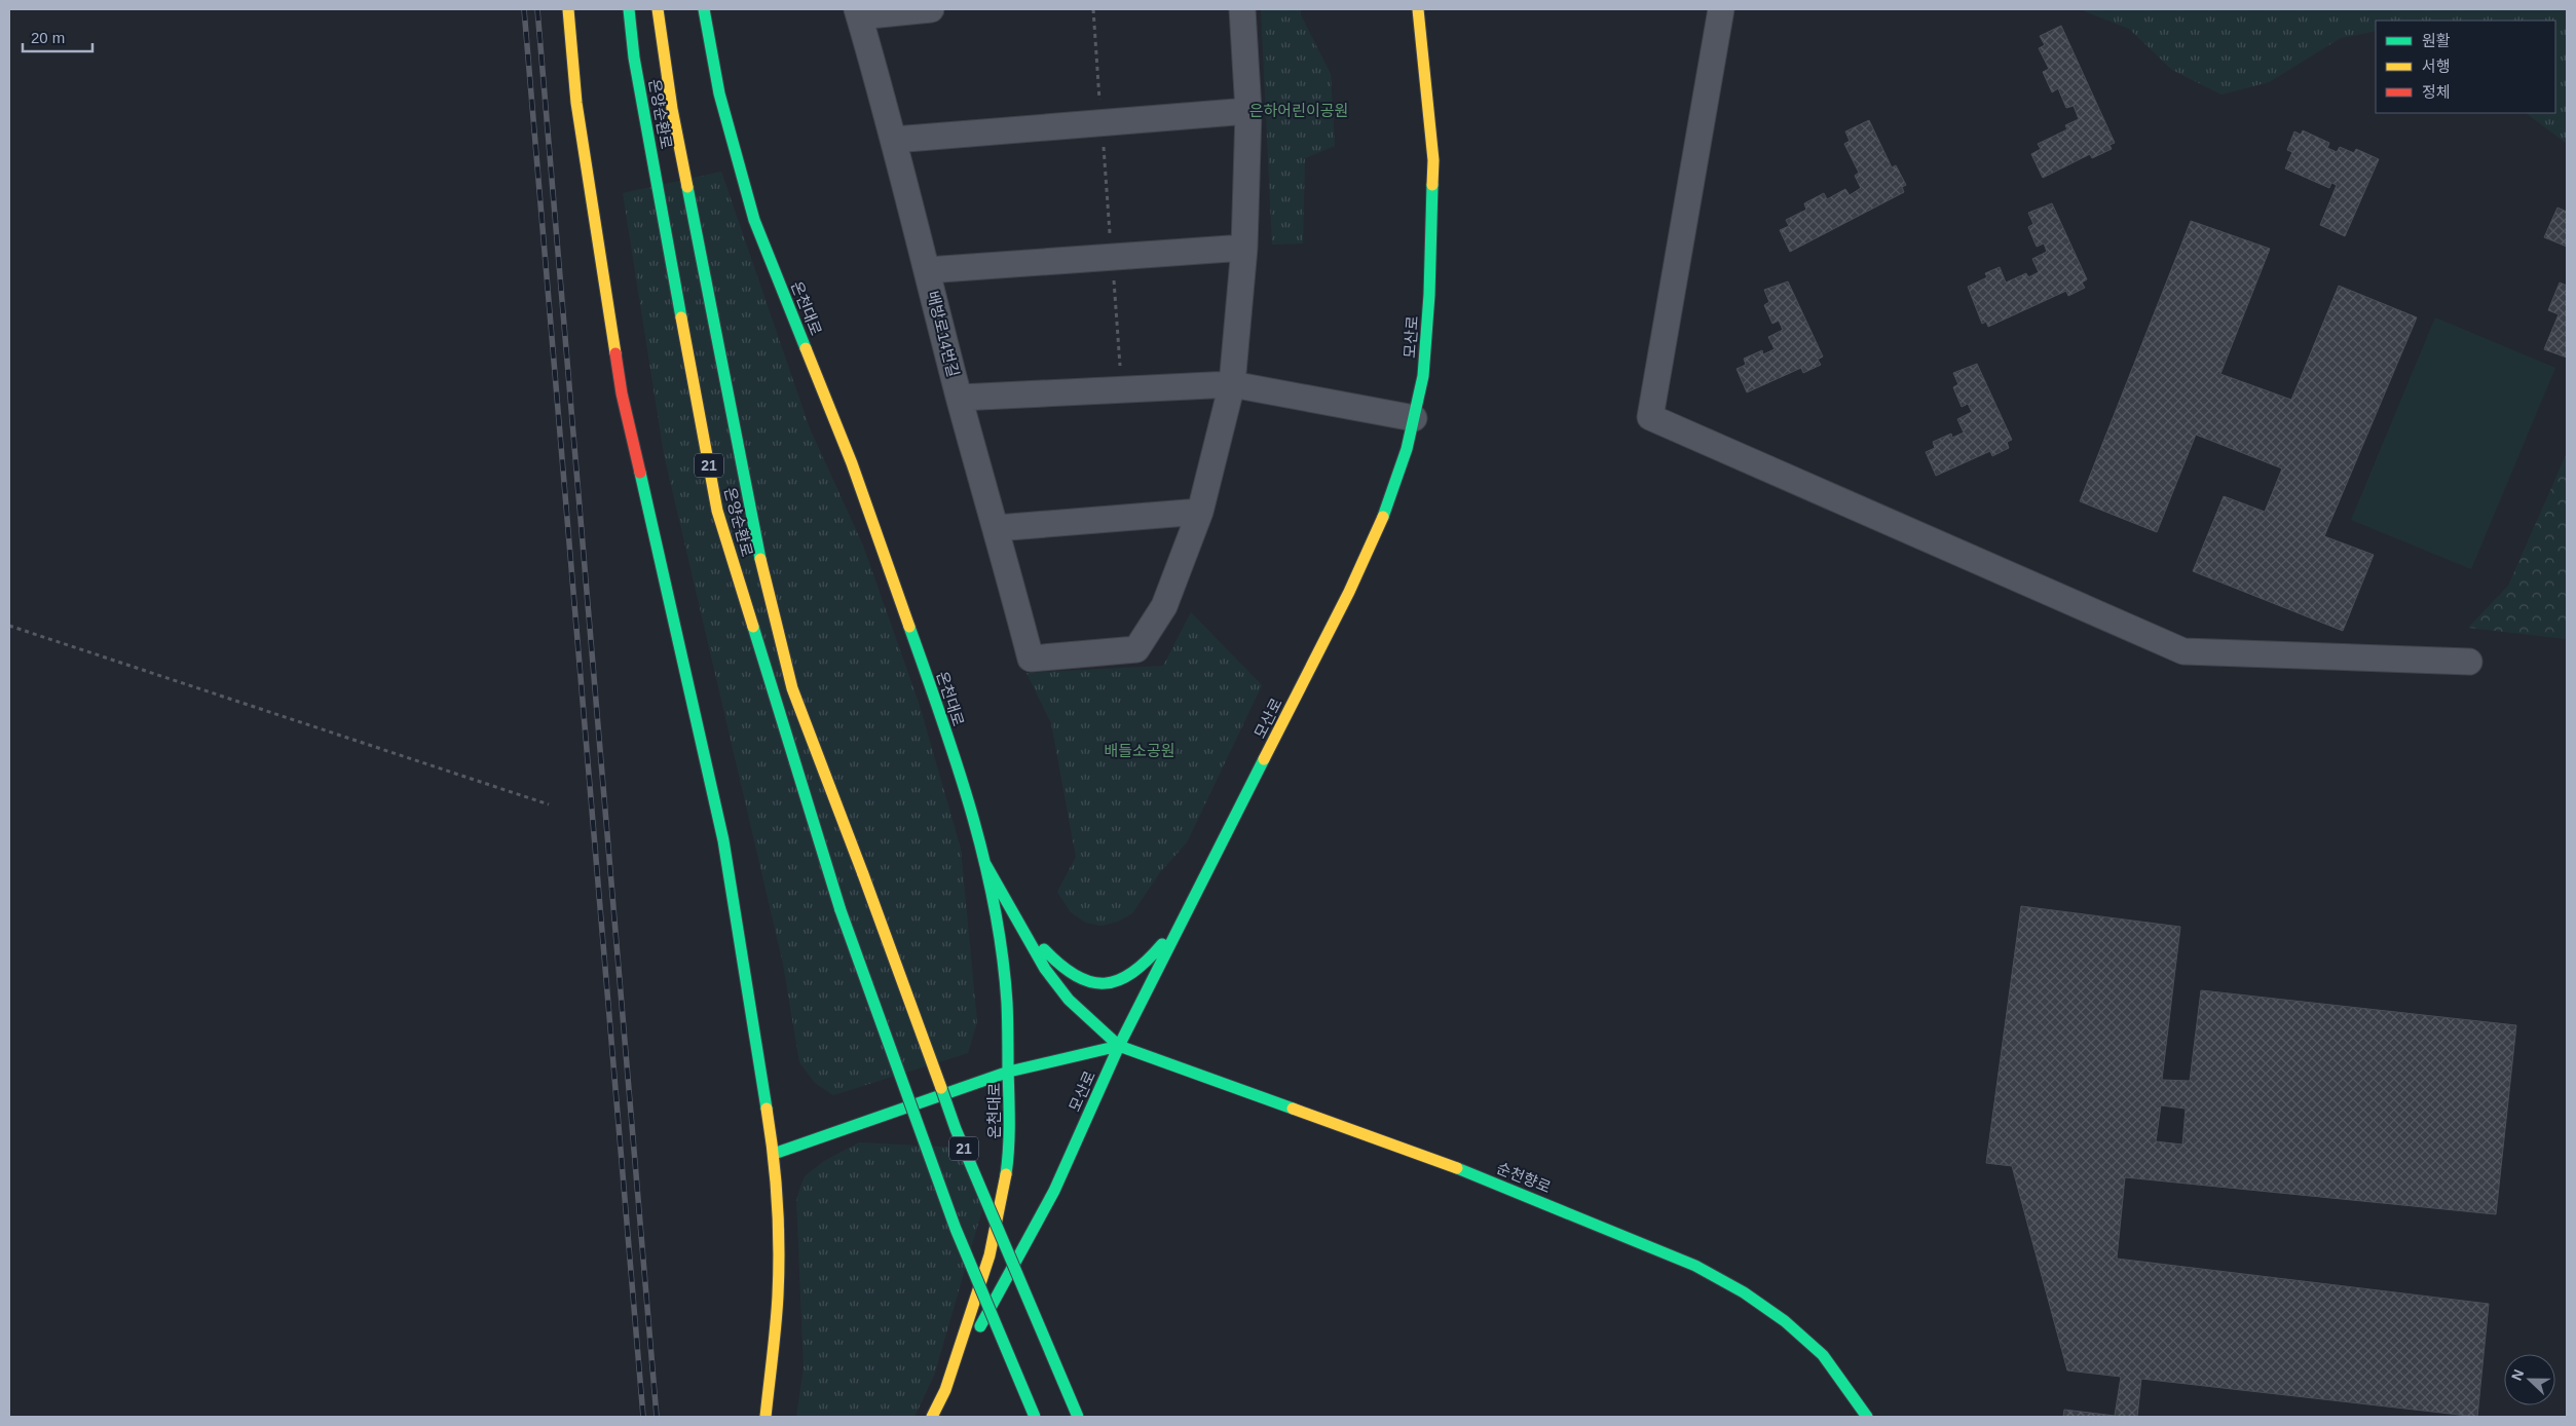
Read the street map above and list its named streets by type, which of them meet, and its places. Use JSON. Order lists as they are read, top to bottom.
{
  "streets": {
    "main road": [
      "온양순환로",
      "온천대로",
      "모산로",
      "21",
      "순천향로"
    ],
    "street": ["배방로14번길"]
  },
  "crossings": [
    ["온천대로", "모산로"],
    ["모산로", "순천향로"]
  ],
  "parks": ["은하어린이공원", "배들소공원"],
  "legend": ["원활", "서행", "정체"],
  "scale_bar": "20 m",
  "north": "left"
}
